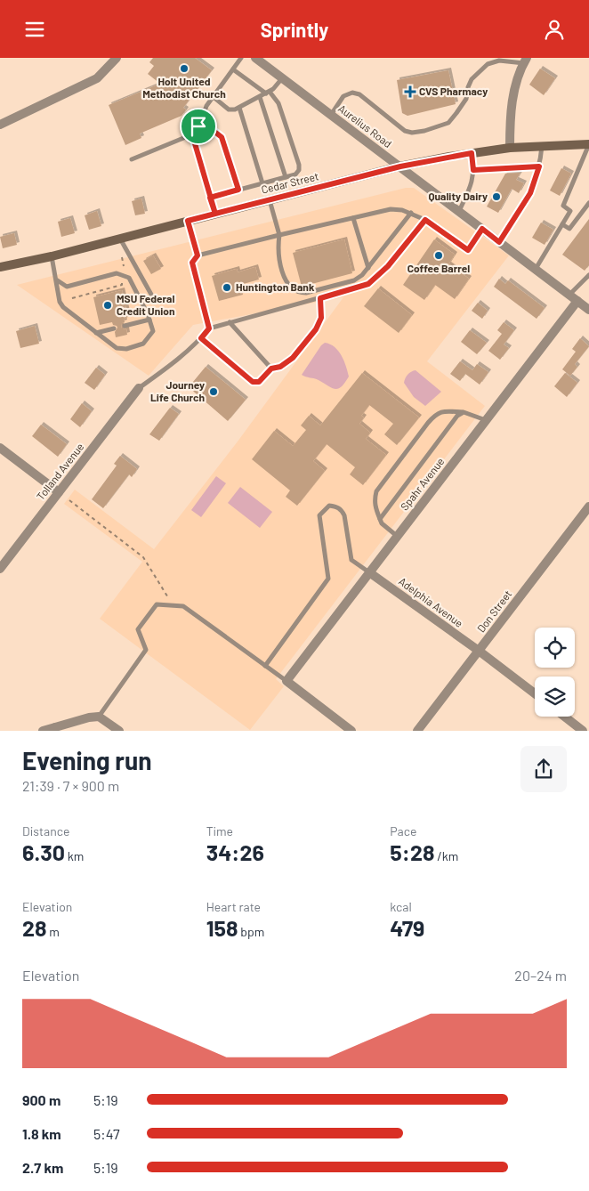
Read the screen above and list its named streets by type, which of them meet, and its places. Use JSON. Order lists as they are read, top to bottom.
{
  "streets": {
    "main road": ["Cedar Street"],
    "street": [
      "Aurelius Road",
      "Tolland Avenue",
      "Spahr Avenue",
      "Adelphia Avenue",
      "Don Street"
    ]
  },
  "crossings": [
    ["Aurelius Road", "Cedar Street"],
    ["Aurelius Road", "Spahr Avenue"],
    ["Spahr Avenue", "Adelphia Avenue"],
    ["Adelphia Avenue", "Don Street"]
  ],
  "places": {
    "other": [
      "Holt United Methodist Church",
      "Quality Dairy",
      "Coffee Barrel",
      "Huntington Bank",
      "MSU Federal Credit Union",
      "Journey Life Church"
    ],
    "health": ["CVS Pharmacy"]
  },
  "page": {
    "header": "Sprintly",
    "heading": ["Evening run", "21:39 · 7 × 900 m"],
    "stats": [
      ["Distance", "6.30 km"],
      ["Time", "34:26"],
      ["Pace", "5:28 /km"],
      ["Elevation", "28 m"],
      ["Heart rate", "158 bpm"],
      ["kcal", "479"]
    ],
    "chart": ["Elevation", "20–24 m"],
    "list": [
      {
        "name": "900 m",
        "note": "5:19"
      },
      {
        "name": "1.8 km",
        "note": "5:47"
      },
      {
        "name": "2.7 km",
        "note": "5:19"
      }
    ]
  }
}
